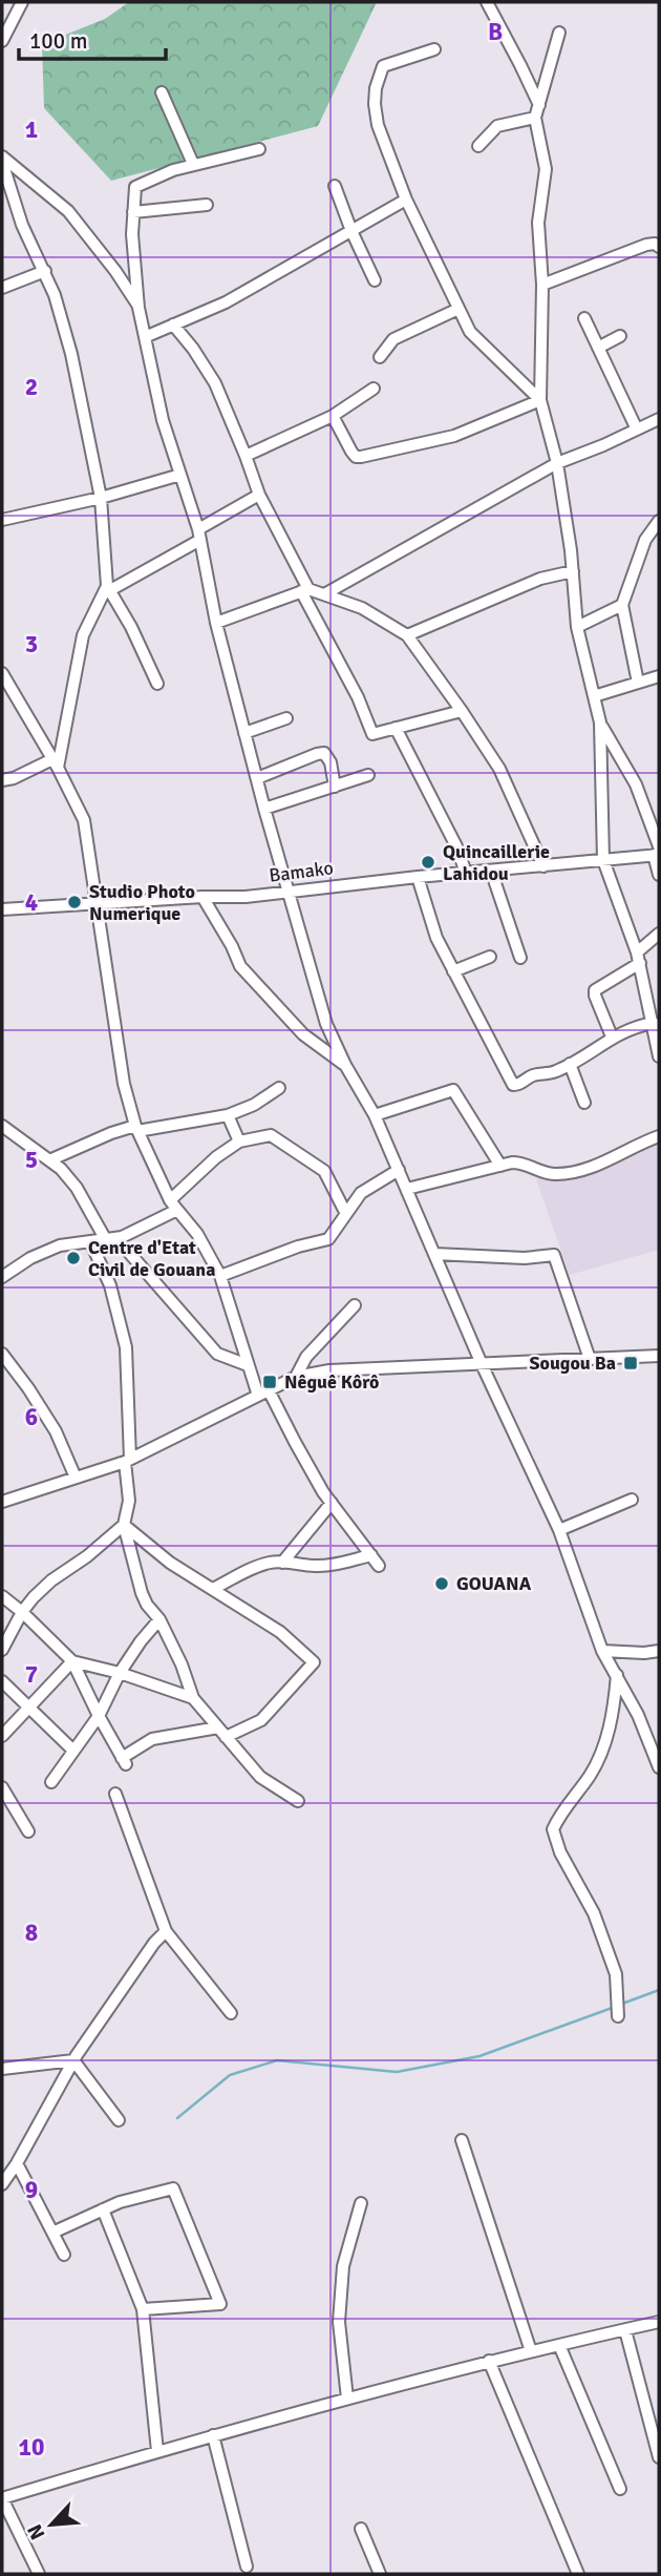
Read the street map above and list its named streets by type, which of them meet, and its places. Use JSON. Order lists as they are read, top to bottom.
{
  "streets": {
    "street": ["Bamako"]
  },
  "places": {
    "other": [
      "Quincaillerie Lahidou",
      "Studio Photo Numerique",
      "Centre d'Etat Civil de Gouana",
      "GOUANA"
    ],
    "transit": ["Sougou Ba", "Nêguê Kôrô"]
  },
  "scale_bar": "100 m",
  "north": "bottom left",
  "grid": {
    "columns": ["B"],
    "rows": [
      "1",
      "2",
      "3",
      "4",
      "5",
      "6",
      "7",
      "8",
      "9",
      "10"
    ]
  }
}
